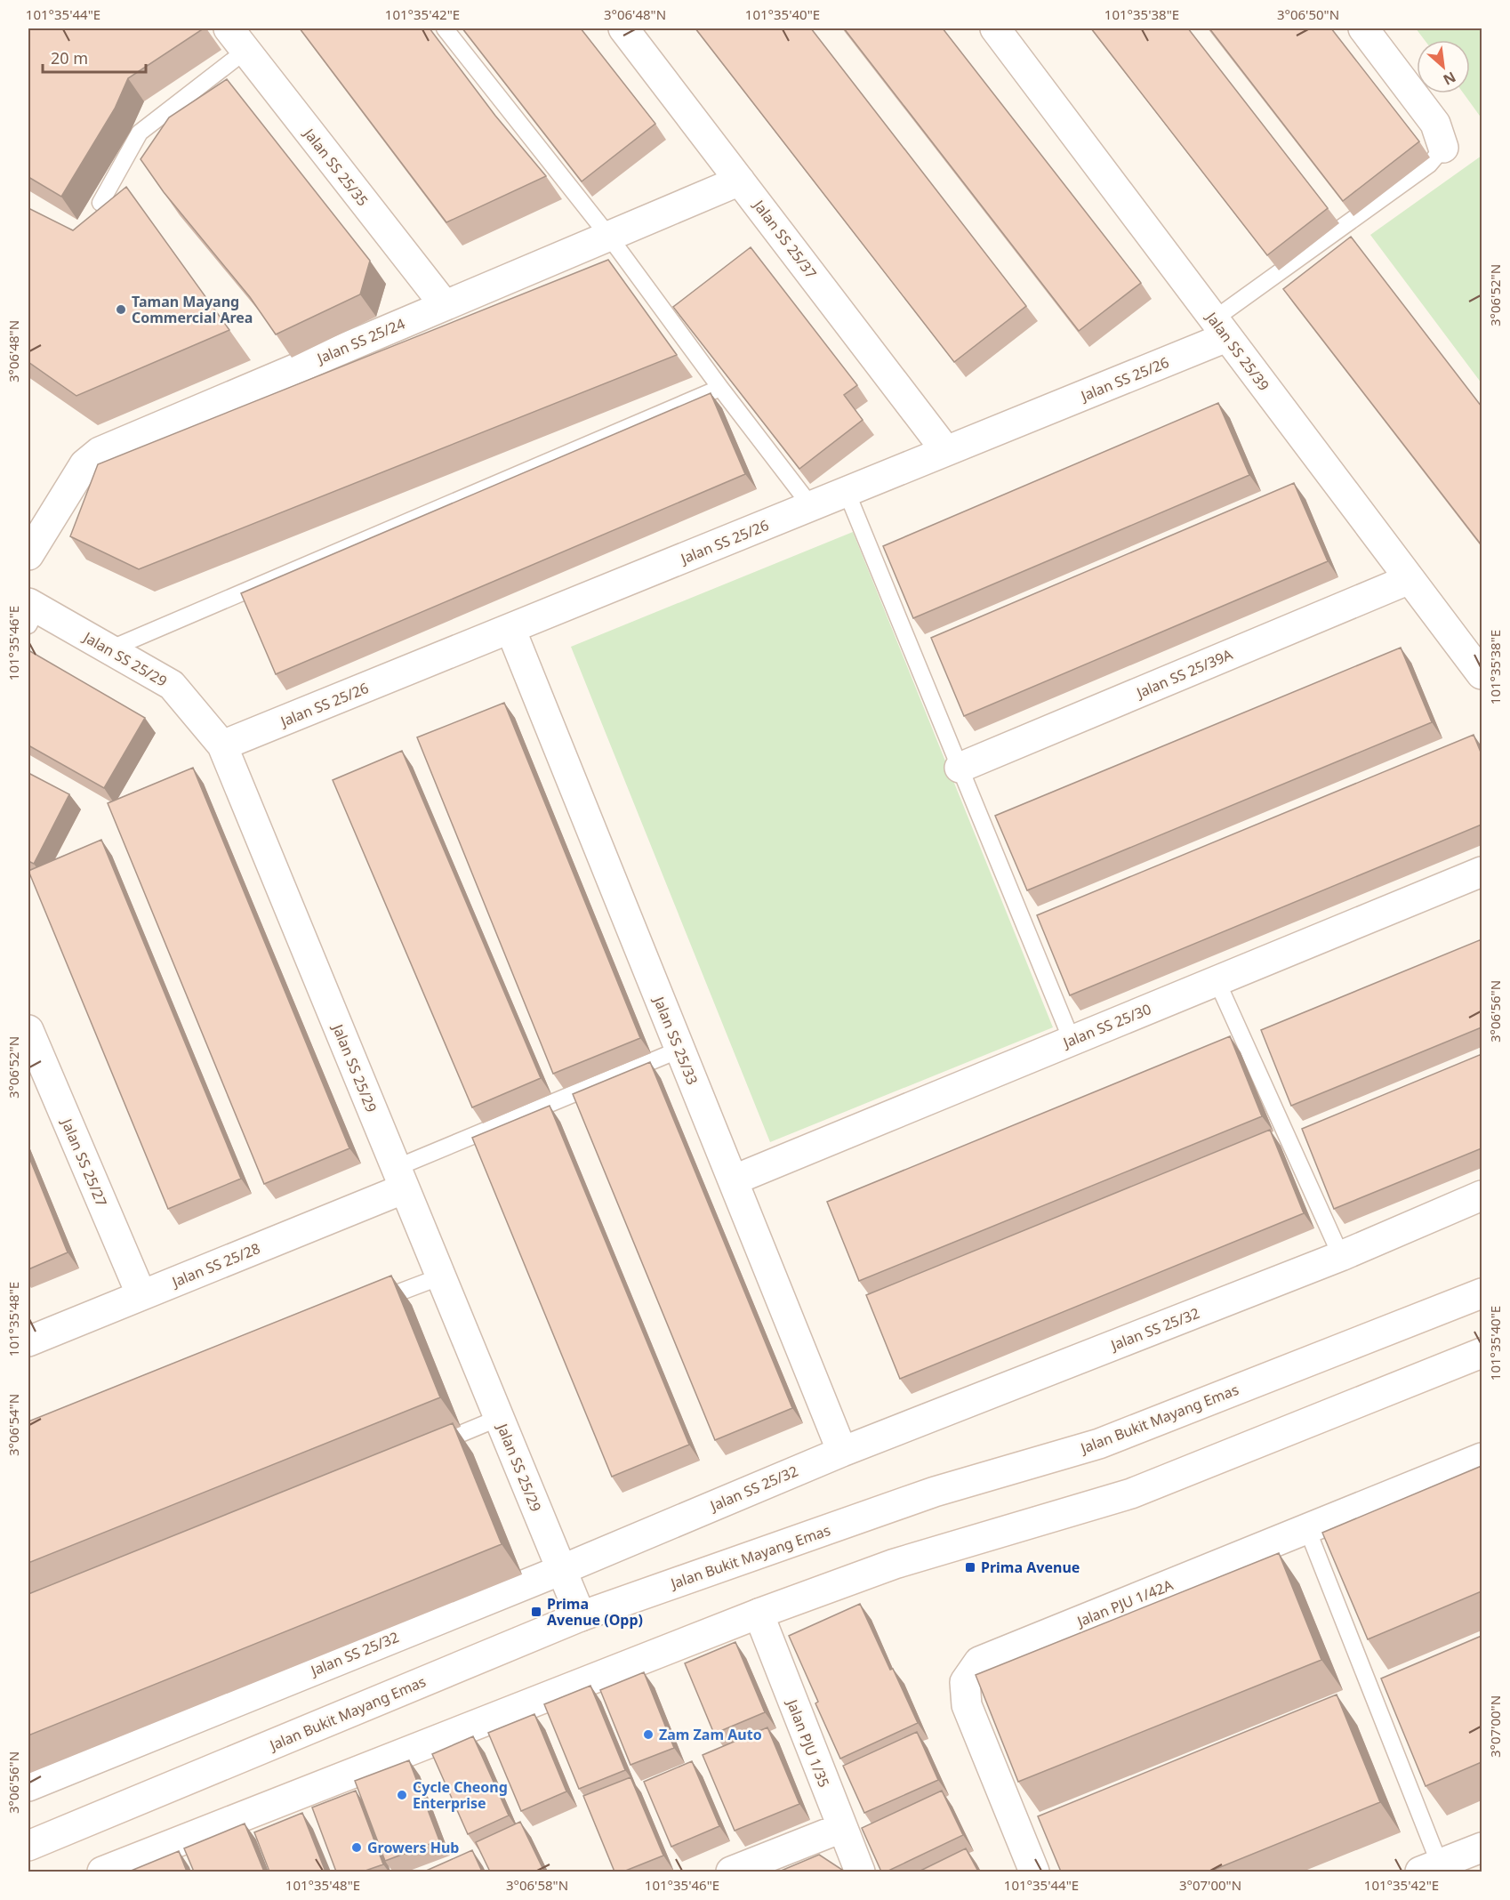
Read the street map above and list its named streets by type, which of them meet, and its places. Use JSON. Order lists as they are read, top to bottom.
{
  "streets": {
    "street": [
      "Jalan SS 25/35",
      "Jalan SS 25/37",
      "Jalan SS 25/24",
      "Jalan SS 25/39",
      "Jalan SS 25/26",
      "Jalan SS 25/29",
      "Jalan SS 25/39A",
      "Jalan SS 25/30",
      "Jalan SS 25/33",
      "Jalan SS 25/27",
      "Jalan SS 25/28",
      "Jalan SS 25/32",
      "Jalan Bukit Mayang Emas",
      "Jalan PJU 1/42A",
      "Jalan PJU 1/35"
    ]
  },
  "crossings": [
    ["Jalan SS 25/35", "Jalan SS 25/24"],
    ["Jalan SS 25/37", "Jalan SS 25/24"],
    ["Jalan SS 25/37", "Jalan SS 25/26"],
    ["Jalan SS 25/39", "Jalan SS 25/26"],
    ["Jalan SS 25/39", "Jalan SS 25/39A"],
    ["Jalan SS 25/26", "Jalan SS 25/29"],
    ["Jalan SS 25/26", "Jalan SS 25/33"],
    ["Jalan SS 25/29", "Jalan SS 25/28"],
    ["Jalan SS 25/29", "Jalan SS 25/32"],
    ["Jalan SS 25/29", "Jalan Bukit Mayang Emas"],
    ["Jalan SS 25/30", "Jalan SS 25/33"],
    ["Jalan SS 25/33", "Jalan SS 25/32"],
    ["Jalan SS 25/27", "Jalan SS 25/28"]
  ],
  "places": {
    "other": [
      "Taman Mayang Commercial Area",
      "Zam Zam Auto",
      "Cycle Cheong Enterprise",
      "Growers Hub"
    ],
    "transit": ["Prima Avenue", "Prima Avenue (Opp)"]
  },
  "scale_bar": "20 m",
  "north": "bottom right",
  "coordinates": [
    "101°35'44\"E",
    "101°35'42\"E",
    "3°06'48\"N",
    "101°35'40\"E",
    "101°35'38\"E",
    "3°06'50\"N",
    "3°06'52\"N",
    "101°35'46\"E",
    "3°06'56\"N",
    "101°35'48\"E",
    "3°06'54\"N",
    "3°07'00\"N",
    "3°06'58\"N"
  ]
}
